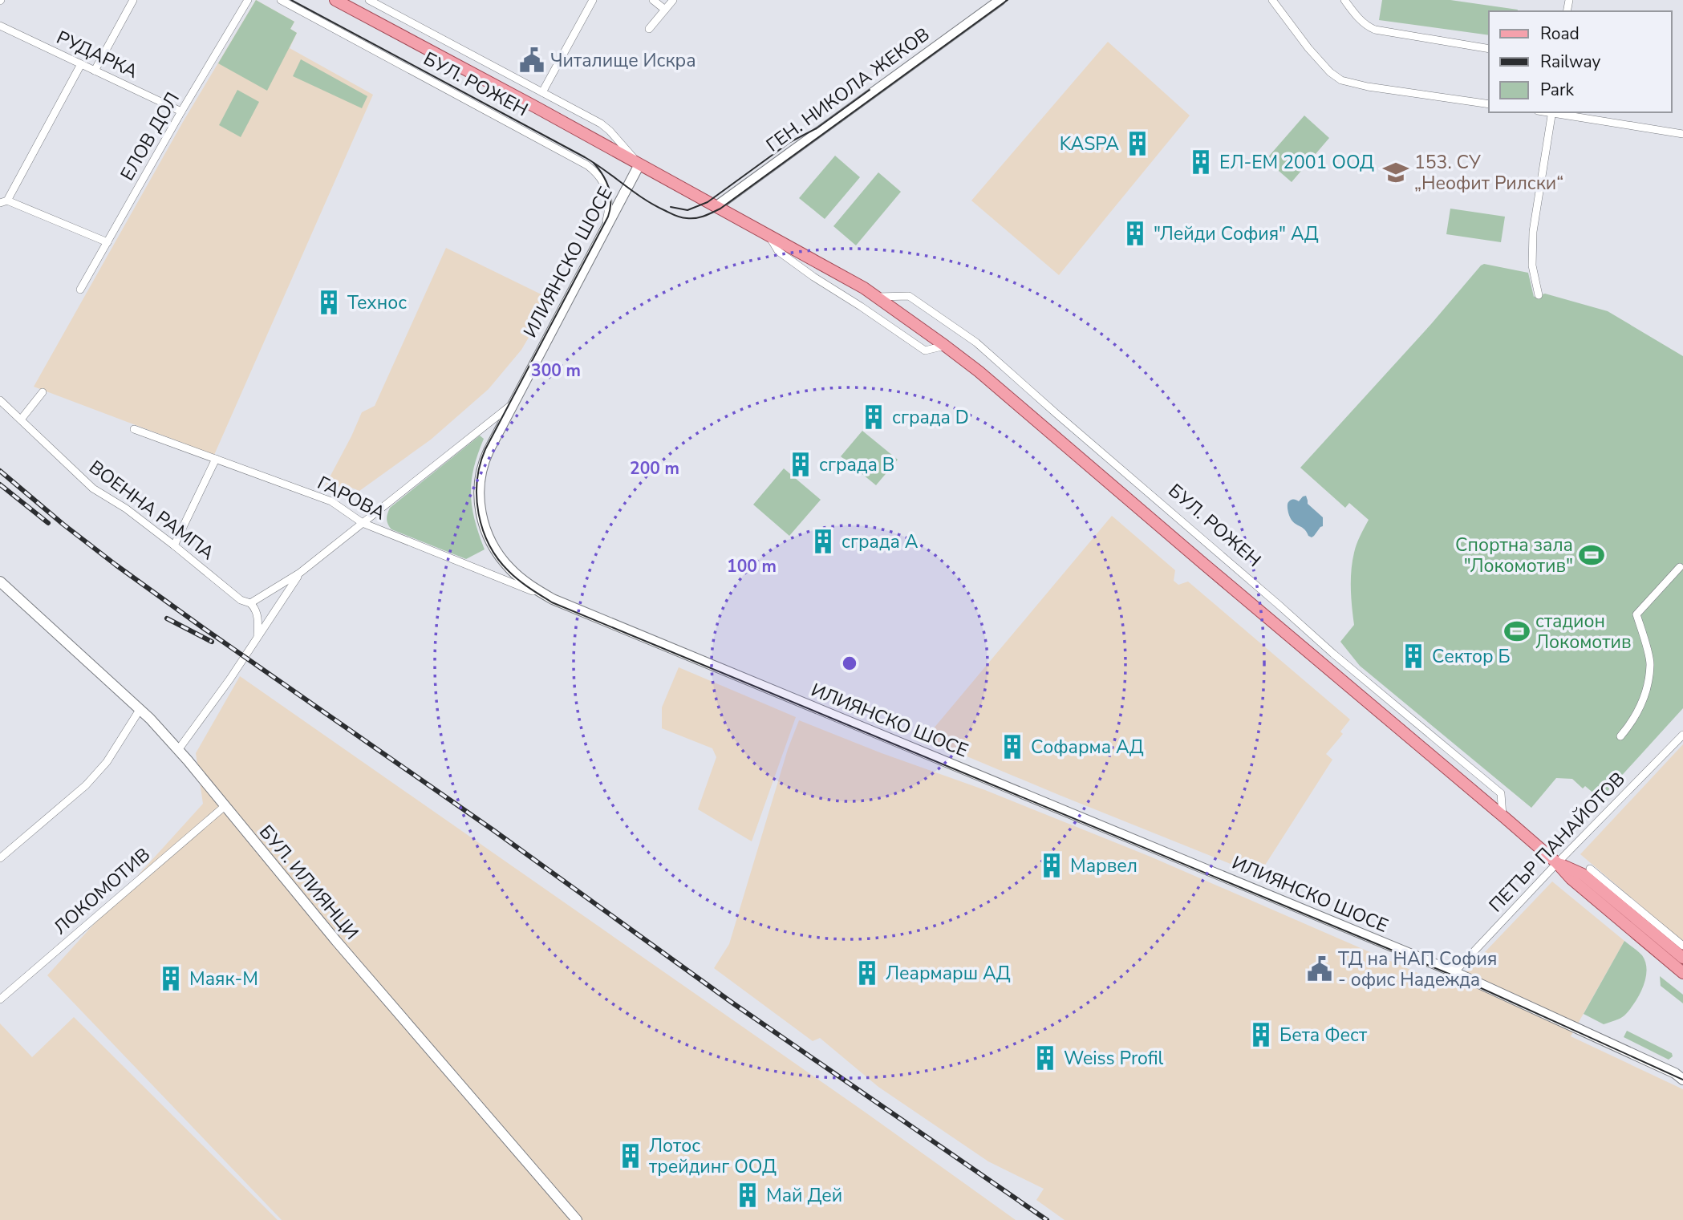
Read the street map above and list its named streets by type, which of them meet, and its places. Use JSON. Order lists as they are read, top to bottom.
{
  "streets": {
    "main road": ["БУЛ. РОЖЕН"],
    "street": [
      "РУДАРКА",
      "ГЕН. НИКОЛА ЖЕКОВ",
      "ЕЛОВ ДОЛ",
      "ИЛИЯНСКО ШОСЕ",
      "ГАРОВА",
      "ВОЕННА РАМПА",
      "ПЕТЪР ПАНАЙОТОВ",
      "БУЛ. ИЛИЯНЦИ",
      "ЛОКОМОТИВ"
    ]
  },
  "crossings": [
    ["РУДАРКА", "ЕЛОВ ДОЛ"],
    ["БУЛ. РОЖЕН", "ГЕН. НИКОЛА ЖЕКОВ"],
    ["БУЛ. РОЖЕН", "ИЛИЯНСКО ШОСЕ"],
    ["БУЛ. РОЖЕН", "ПЕТЪР ПАНАЙОТОВ"],
    ["ИЛИЯНСКО ШОСЕ", "ГАРОВА"],
    ["ИЛИЯНСКО ШОСЕ", "ПЕТЪР ПАНАЙОТОВ"],
    ["БУЛ. ИЛИЯНЦИ", "ЛОКОМОТИВ"]
  ],
  "places": {
    "public building": ["Читалище Искра", "ТД на НАП София - офис Надежда"],
    "building": [
      "KASPA",
      "ЕЛ-ЕМ 2001 ООД",
      "\"Лейди София\" АД",
      "Технос",
      "сграда D",
      "сграда В",
      "сграда А",
      "Сектор Б",
      "Софарма АД",
      "Марвел",
      "Леармарш АД",
      "Маяк-М",
      "Бета Фест",
      "Weiss Profil",
      "Лотос трейдинг ООД",
      "Май Дей"
    ],
    "school or university": ["153. СУ „Неофит Рилски“"],
    "sports": ["Спортна зала \"Локомотив\"", "стадион Локомотив"]
  },
  "legend": ["Road", "Railway", "Park"],
  "rings": ["300 m", "200 m", "100 m"]
}
